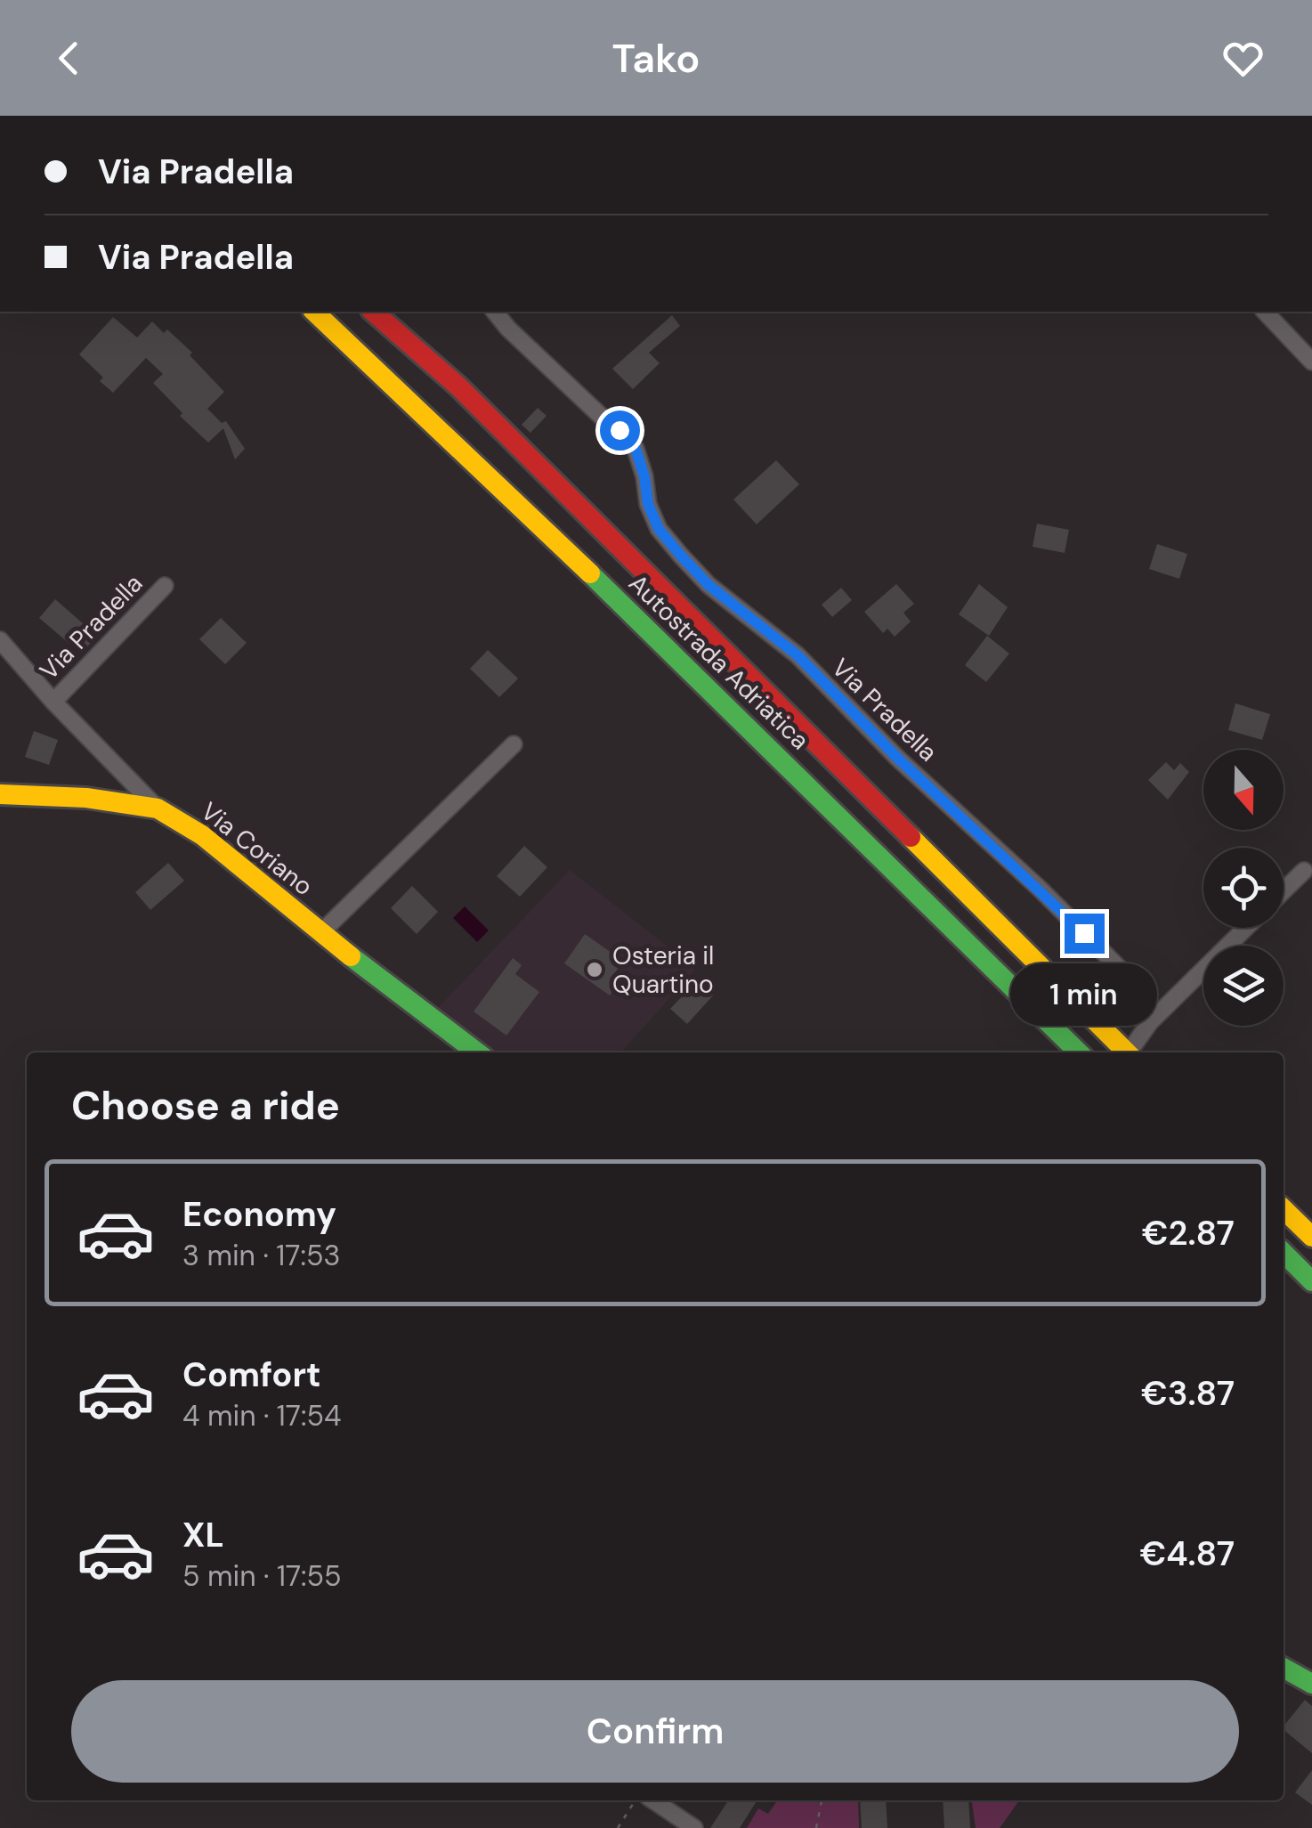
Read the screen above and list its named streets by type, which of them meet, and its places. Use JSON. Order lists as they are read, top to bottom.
{
  "streets": {
    "main road": ["Autostrada Adriatica", "Via Coriano"],
    "street": ["Via Pradella"]
  },
  "crossings": [
    ["Via Pradella", "Via Coriano"]
  ],
  "places": ["Osteria il Quartino"],
  "north": "bottom",
  "page": {
    "header": "Tako",
    "banner": ["Via Pradella", "Via Pradella"],
    "bubble": "1 min",
    "heading": "Choose a ride",
    "list": [
      {
        "name": "Economy",
        "note": "3 min · 17:53",
        "value": "€2.87"
      },
      {
        "name": "Comfort",
        "note": "4 min · 17:54",
        "value": "€3.87"
      },
      {
        "name": "XL",
        "note": "5 min · 17:55",
        "value": "€4.87"
      }
    ],
    "buttons": "Confirm"
  }
}
